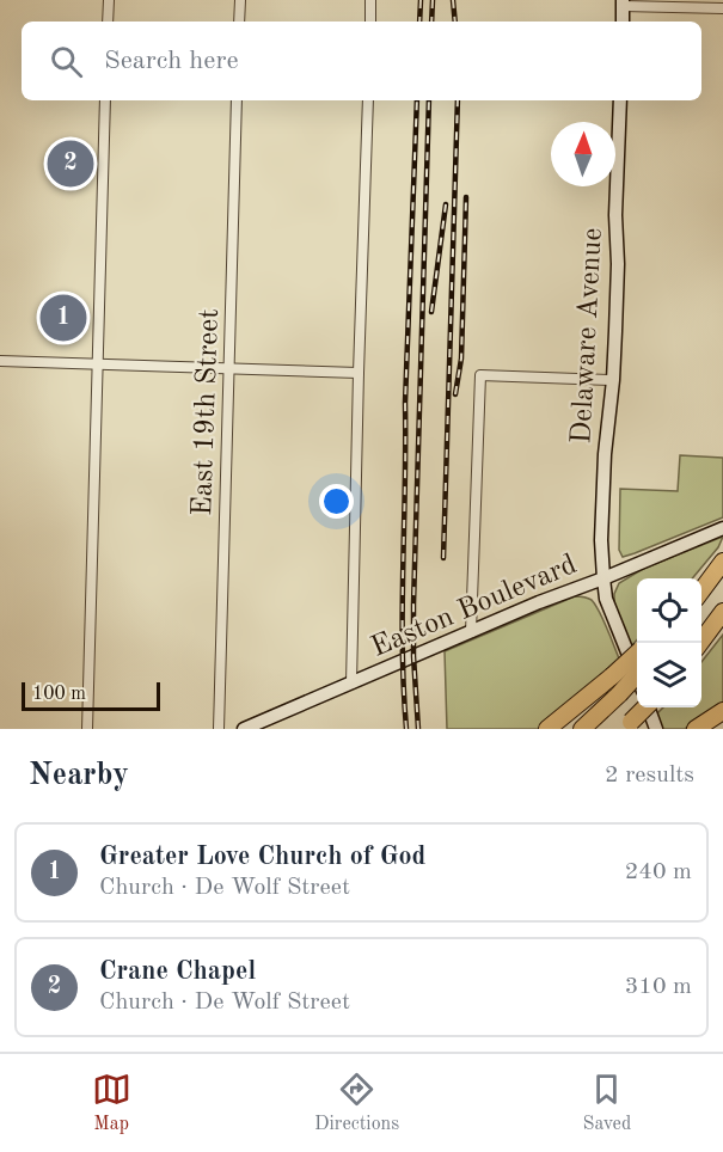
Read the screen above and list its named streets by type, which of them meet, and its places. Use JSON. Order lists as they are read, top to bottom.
{
  "streets": {
    "main road": ["Delaware Avenue", "Easton Boulevard"],
    "street": ["East 19th Street"]
  },
  "crossings": [
    ["Delaware Avenue", "Easton Boulevard"]
  ],
  "scale_bar": "100 m",
  "north": "top",
  "page": {
    "search": "Search here",
    "pins": ["2", "1"],
    "scale": "100 m",
    "heading": ["Nearby", "2 results"],
    "list": [
      {
        "mark": "1",
        "name": "Greater Love Church of God",
        "note": "Church · De Wolf Street",
        "value": "240 m"
      },
      {
        "mark": "2",
        "name": "Crane Chapel",
        "note": "Church · De Wolf Street",
        "value": "310 m"
      }
    ],
    "nav": ["Map", "Directions", "Saved"]
  }
}
